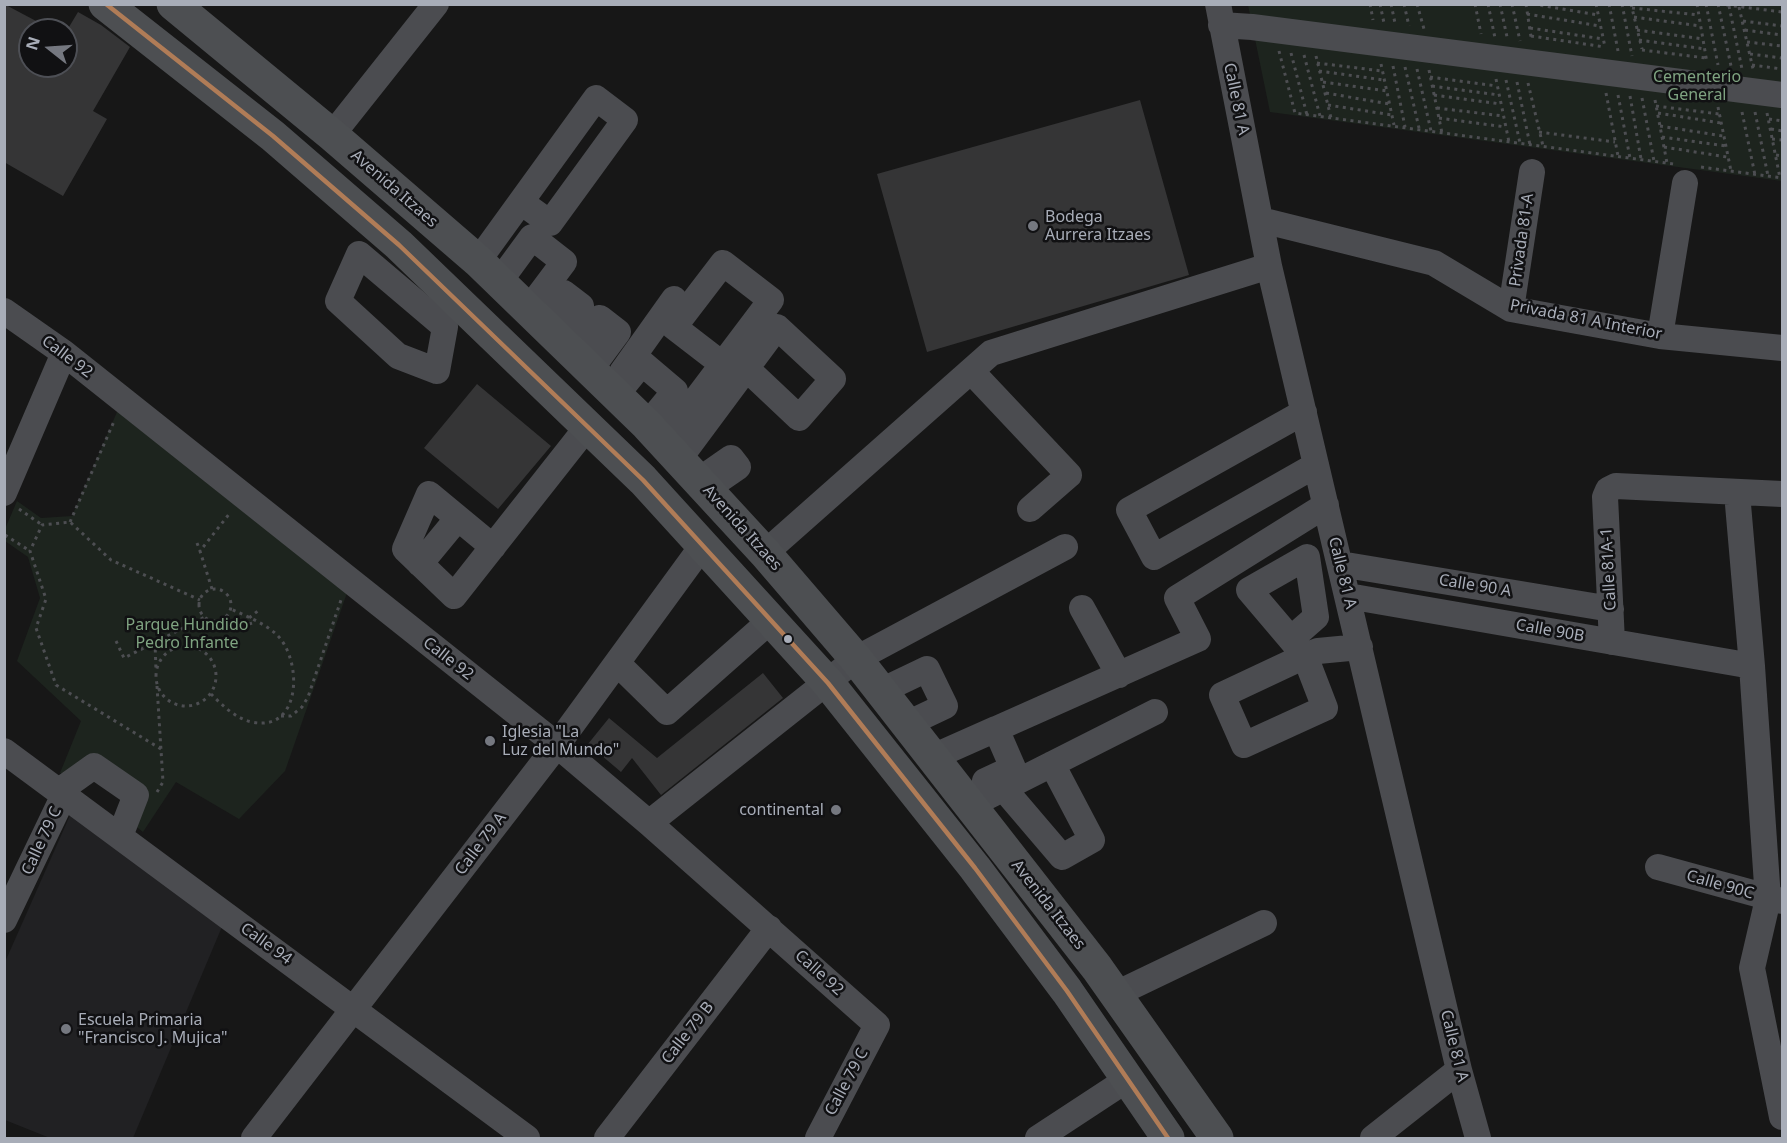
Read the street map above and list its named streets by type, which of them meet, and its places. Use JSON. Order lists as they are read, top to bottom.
{
  "streets": {
    "main road": ["Avenida Itzaes"],
    "street": [
      "Calle 81 A",
      "Privada 81-A",
      "Privada 81 A Interior",
      "Calle 92",
      "Calle 81A-1",
      "Calle 90 A",
      "Calle 90B",
      "Calle 79 C",
      "Calle 79 A",
      "Calle 90C",
      "Calle 94",
      "Calle 79 B"
    ]
  },
  "crossings": [
    ["Calle 81 A", "Privada 81 A Interior"],
    ["Calle 81 A", "Calle 90 A"],
    ["Calle 81 A", "Calle 90B"],
    ["Privada 81-A", "Privada 81 A Interior"],
    ["Calle 92", "Calle 79 C"],
    ["Calle 92", "Calle 79 A"],
    ["Calle 92", "Calle 79 B"],
    ["Calle 81A-1", "Calle 90 A"],
    ["Calle 81A-1", "Calle 90B"],
    ["Calle 79 C", "Calle 94"],
    ["Calle 79 A", "Calle 94"]
  ],
  "parks": ["Cementerio General", "Parque Hundido Pedro Infante"],
  "places": [
    "Bodega Aurrera Itzaes",
    "Iglesia \"La Luz del Mundo\"",
    "continental",
    "Escuela Primaria \"Francisco J. Mujica\""
  ],
  "north": "left"
}
